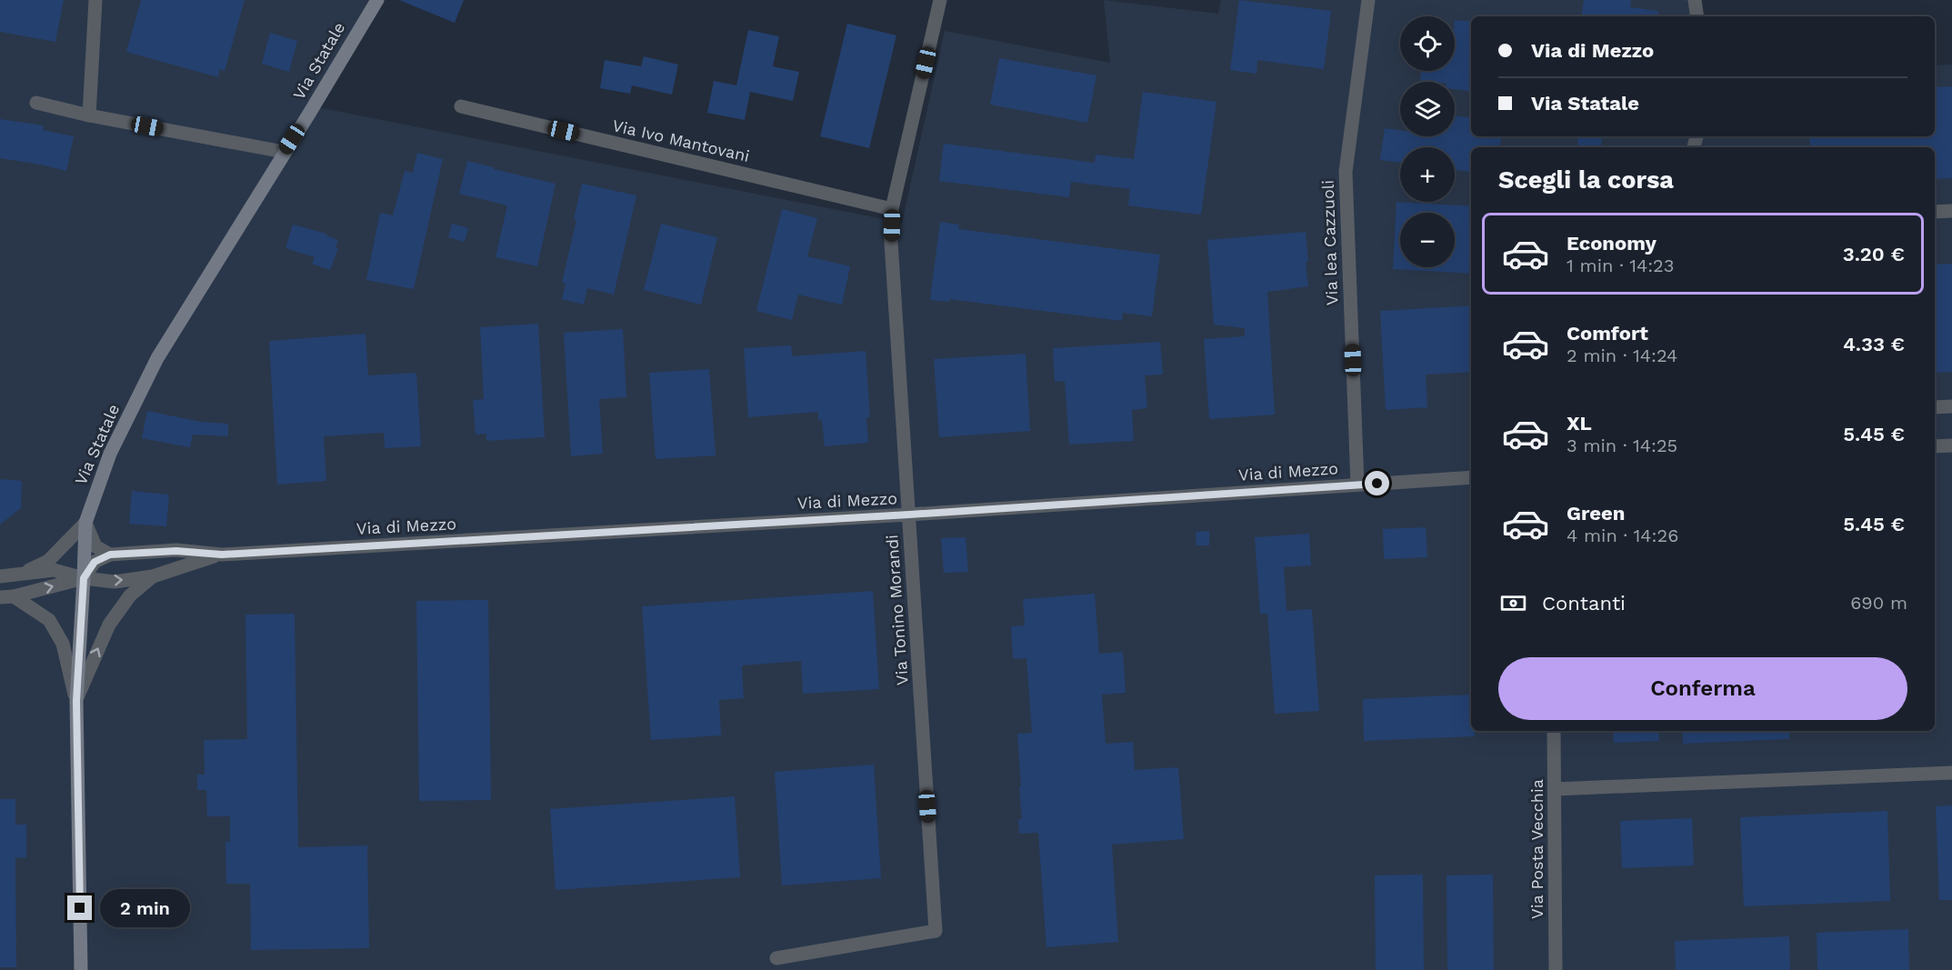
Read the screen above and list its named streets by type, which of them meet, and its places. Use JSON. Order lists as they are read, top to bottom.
{
  "streets": {
    "main road": ["Via Statale"],
    "street": [
      "Via Ivo Mantovani",
      "Via lea Cazzuoli",
      "Via di Mezzo",
      "Via Tonino Morandi",
      "Via Posta Vecchia"
    ]
  },
  "crossings": [
    ["Via Ivo Mantovani", "Via Tonino Morandi"],
    ["Via lea Cazzuoli", "Via di Mezzo"],
    ["Via di Mezzo", "Via Tonino Morandi"]
  ],
  "page": {
    "map_buttons": ["+", "−"],
    "banner": ["Via di Mezzo", "Via Statale"],
    "heading": "Scegli la corsa",
    "list": [
      {
        "name": "Economy",
        "note": "1 min · 14:23",
        "value": "3.20 €"
      },
      {
        "name": "Comfort",
        "note": "2 min · 14:24",
        "value": "4.33 €"
      },
      {
        "name": "XL",
        "note": "3 min · 14:25",
        "value": "5.45 €"
      },
      {
        "name": "Green",
        "note": "4 min · 14:26",
        "value": "5.45 €"
      }
    ],
    "pay": ["Contanti", "690 m"],
    "buttons": "Conferma",
    "bubble": "2 min"
  }
}
